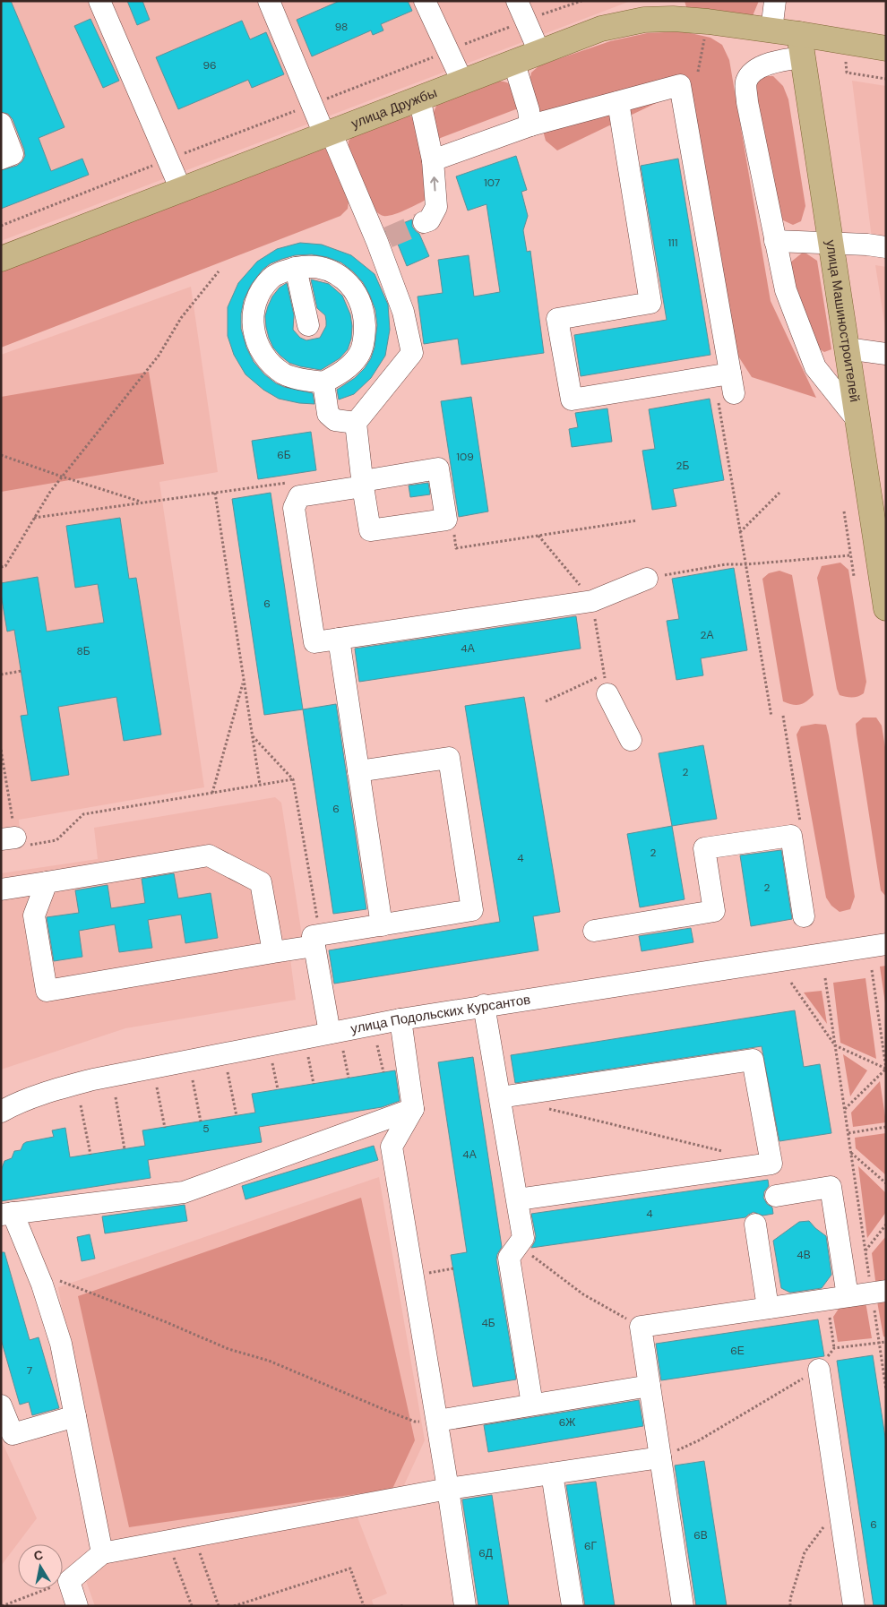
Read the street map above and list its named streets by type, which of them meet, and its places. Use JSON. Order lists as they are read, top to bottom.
{
  "streets": {
    "main road": ["улица Дружбы", "улица Машиностроителей"],
    "street": ["улица Подольских Курсантов"]
  },
  "crossings": [
    ["улица Дружбы", "улица Машиностроителей"]
  ],
  "house_numbers": [
    "98",
    "96",
    "107",
    "111",
    "6Б",
    "109",
    "2Б",
    "6",
    "2А",
    "4А",
    "8Б",
    "2",
    "6",
    "2",
    "4",
    "2",
    "5",
    "4А",
    "4",
    "4В",
    "4Б",
    "6Е",
    "7",
    "6Ж",
    "6",
    "6В",
    "6Г",
    "6Д"
  ],
  "north": "top"
}
